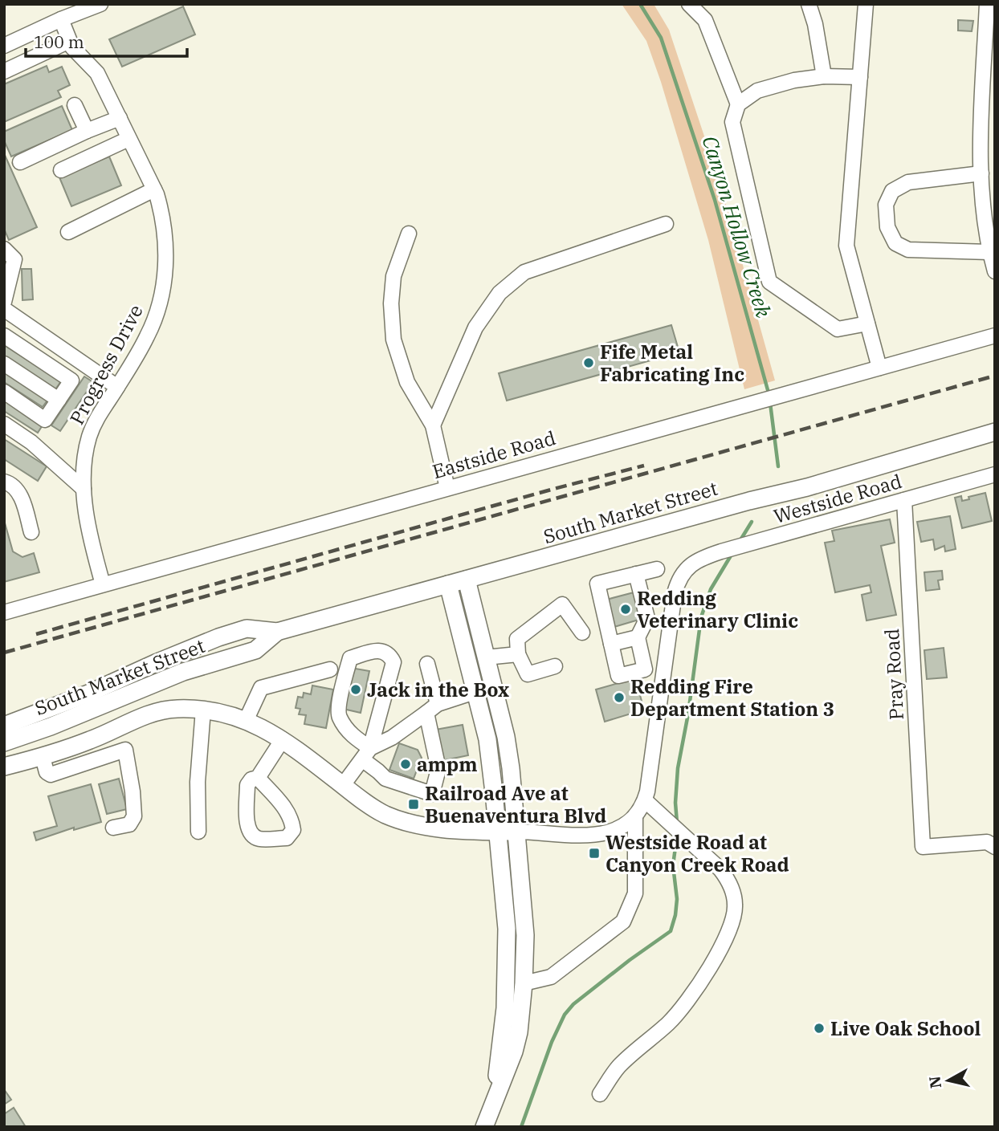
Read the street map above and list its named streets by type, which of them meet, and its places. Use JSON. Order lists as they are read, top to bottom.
{
  "streets": {
    "main road": ["South Market Street"],
    "street": [
      "Progress Drive",
      "Eastside Road",
      "Westside Road",
      "Pray Road"
    ]
  },
  "crossings": [
    ["Progress Drive", "Eastside Road"],
    ["Westside Road", "Pray Road"]
  ],
  "water": ["Canyon Hollow Creek"],
  "places": {
    "other": [
      "Fife Metal Fabricating Inc",
      "Redding Veterinary Clinic",
      "Jack in the Box",
      "Redding Fire Department Station 3",
      "ampm",
      "Live Oak School"
    ],
    "transit": ["Railroad Ave at Buenaventura Blvd", "Westside Road at Canyon Creek Road"]
  },
  "scale_bar": "100 m",
  "north": "left"
}
